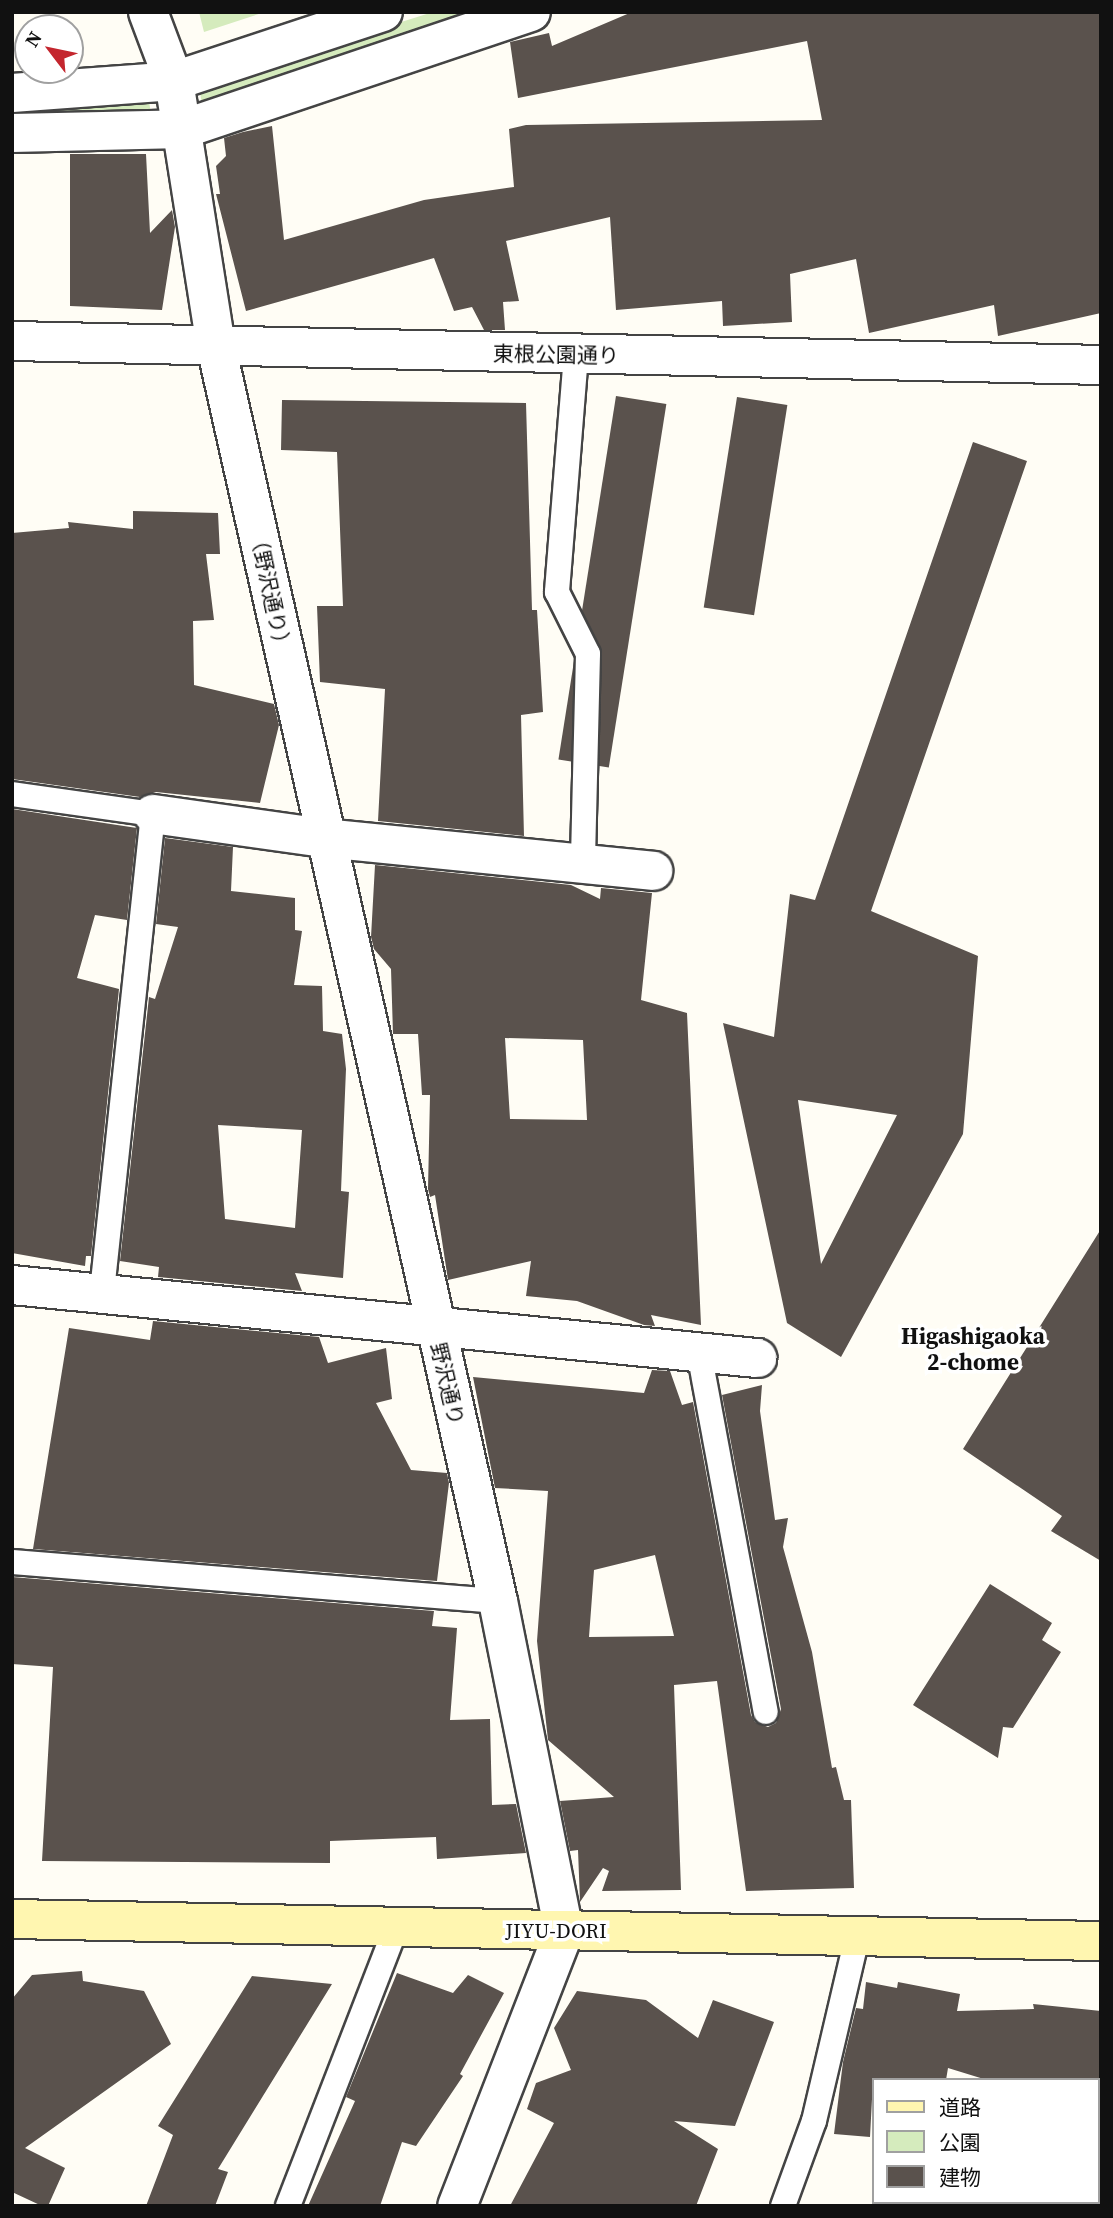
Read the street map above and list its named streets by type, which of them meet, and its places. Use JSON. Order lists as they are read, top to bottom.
{
  "streets": {
    "main road": ["JIYU-DORI"],
    "street": ["東根公園通り", "（野沢通り）", "野沢通り"]
  },
  "crossings": [
    ["東根公園通り", "（野沢通り）"],
    ["（野沢通り）", "野沢通り"],
    ["野沢通り", "JIYU-DORI"]
  ],
  "districts": ["Higashigaoka 2-chome"],
  "legend": ["道路", "公園", "建物"],
  "north": "top left"
}
